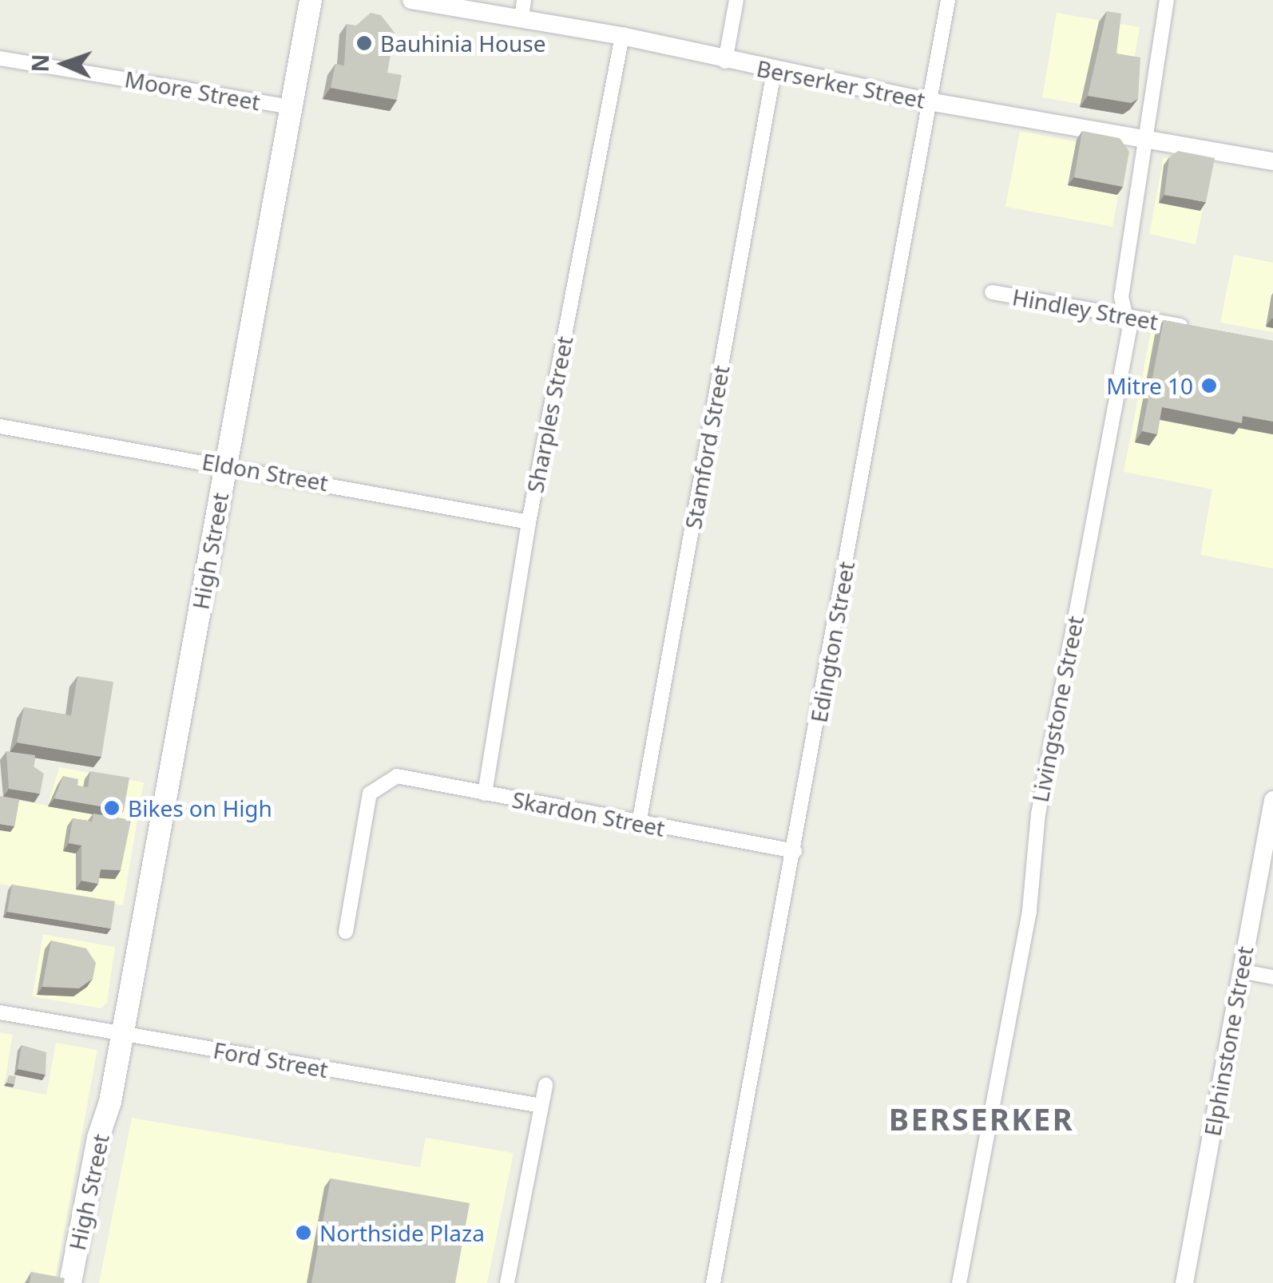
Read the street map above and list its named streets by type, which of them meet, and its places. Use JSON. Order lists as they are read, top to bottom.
{
  "streets": {
    "main road": ["High Street"],
    "street": [
      "Berserker Street",
      "Moore Street",
      "Hindley Street",
      "Sharples Street",
      "Stamford Street",
      "Eldon Street",
      "Edington Street",
      "Livingstone Street",
      "Skardon Street",
      "Elphinstone Street",
      "Ford Street"
    ]
  },
  "crossings": [
    ["Berserker Street", "Sharples Street"],
    ["Berserker Street", "Stamford Street"],
    ["Berserker Street", "Edington Street"],
    ["Berserker Street", "Livingstone Street"],
    ["Moore Street", "High Street"],
    ["Hindley Street", "Livingstone Street"],
    ["Sharples Street", "Eldon Street"],
    ["Sharples Street", "Skardon Street"],
    ["Stamford Street", "Skardon Street"],
    ["Eldon Street", "High Street"],
    ["High Street", "Ford Street"],
    ["Edington Street", "Skardon Street"]
  ],
  "districts": ["BERSERKER"],
  "places": [
    "Bauhinia House",
    "Mitre 10",
    "Bikes on High",
    "Northside Plaza"
  ],
  "north": "left"
}
